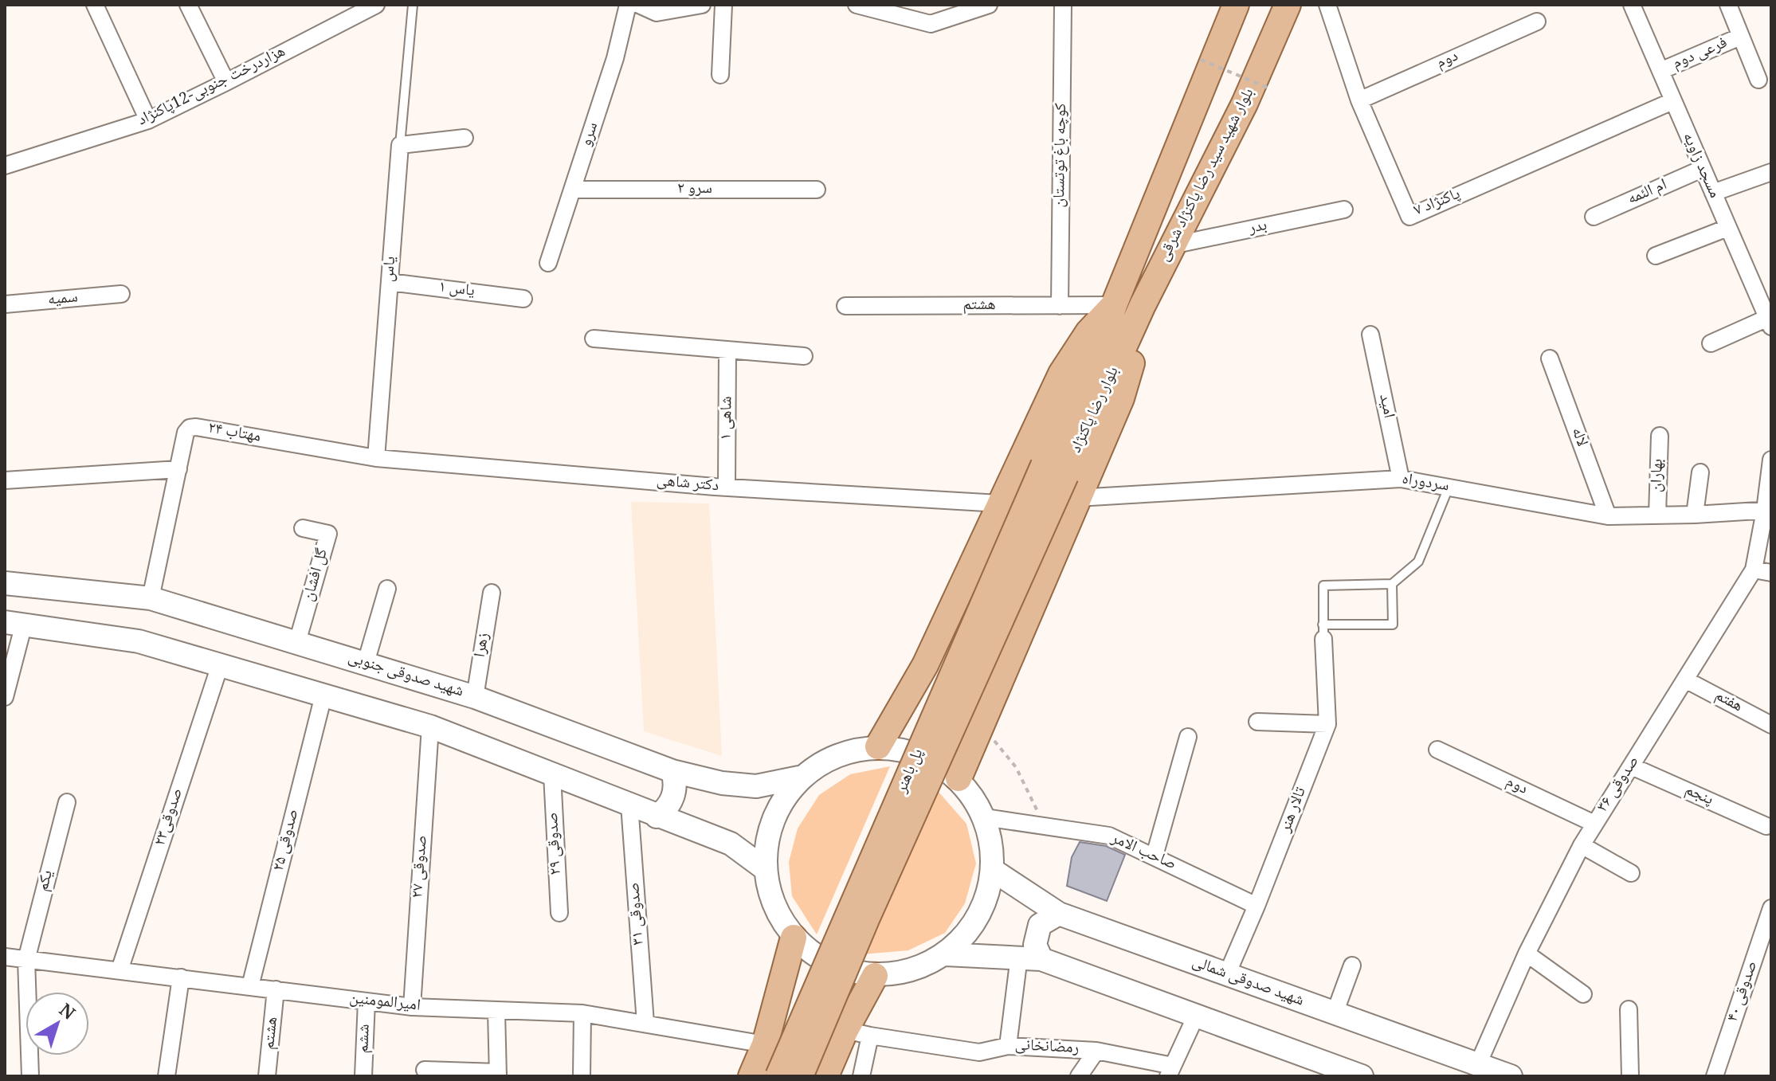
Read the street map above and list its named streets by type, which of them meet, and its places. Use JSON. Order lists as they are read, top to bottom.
{
  "streets": {
    "main road": [
      "بلوار شهید سید رضا پاکنژاد شرقی",
      "بلوار رضا پاکنژاد",
      "شهید صدوقی جنوبی",
      "پل باهنر",
      "شهید صدوقی شمالی"
    ],
    "street": [
      "فرعی دوم",
      "دوم",
      "هزاردرخت جنوبی-12پاکنژاد",
      "سرو",
      "کوچه باغ توتستان",
      "مسجد زاویه",
      "سرو ۲",
      "ام الئمه",
      "پاکنژاد ۷",
      "بدر",
      "یاس",
      "یاس ۱",
      "سمیه",
      "هشتم",
      "امید",
      "شاهی ۱",
      "مهتاب ۲۴",
      "لاله",
      "بهاران",
      "سردوراه",
      "دکتر شاهی",
      "گل افشان",
      "زهرا",
      "هفتم",
      "صدوقی ۳۶",
      "پنجم",
      "تالار هنر",
      "صدوقی۲۳",
      "صدوقی ۲۵",
      "صدوقی ۲۹",
      "صاحب الامر",
      "صدوقی ۲۷",
      "یکم",
      "صدوقی ۳۱",
      "صدوقی ۴۰",
      "امیرالمومنین",
      "ششم",
      "رمضانخانی"
    ]
  },
  "crossings": [
    ["فرعی دوم", "مسجد زاویه"],
    ["دوم", "پاکنژاد ۷"],
    ["دوم", "صدوقی ۳۶"],
    ["سرو", "سرو ۲"],
    ["کوچه باغ توتستان", "هشتم"],
    ["مسجد زاویه", "ام الئمه"],
    ["مسجد زاویه", "پاکنژاد ۷"],
    ["بلوار شهید سید رضا پاکنژاد شرقی", "بدر"],
    ["بلوار شهید سید رضا پاکنژاد شرقی", "هشتم"],
    ["بلوار شهید سید رضا پاکنژاد شرقی", "بلوار رضا پاکنژاد"],
    ["یاس", "یاس ۱"],
    ["یاس", "مهتاب ۲۴"],
    ["یاس", "دکتر شاهی"],
    ["هشتم", "امیرالمومنین"],
    ["امید", "سردوراه"],
    ["بلوار رضا پاکنژاد", "سردوراه"],
    ["بلوار رضا پاکنژاد", "پل باهنر"],
    ["شاهی ۱", "دکتر شاهی"],
    ["مهتاب ۲۴", "دکتر شاهی"],
    ["مهتاب ۲۴", "شهید صدوقی جنوبی"],
    ["لاله", "سردوراه"],
    ["بهاران", "سردوراه"],
    ["سردوراه", "پل باهنر"],
    ["سردوراه", "صدوقی ۳۶"],
    ["گل افشان", "شهید صدوقی جنوبی"],
    ["زهرا", "شهید صدوقی جنوبی"],
    ["هفتم", "صدوقی ۳۶"],
    ["صدوقی ۳۶", "پنجم"],
    ["صدوقی ۳۶", "شهید صدوقی شمالی"],
    ["تالار هنر", "صاحب الامر"],
    ["تالار هنر", "شهید صدوقی شمالی"],
    ["صدوقی۲۳", "امیرالمومنین"],
    ["صدوقی ۲۵", "امیرالمومنین"],
    ["صدوقی ۲۷", "امیرالمومنین"],
    ["یکم", "امیرالمومنین"],
    ["صدوقی ۳۱", "امیرالمومنین"],
    ["امیرالمومنین", "ششم"]
  ],
  "north": "top right"
}
